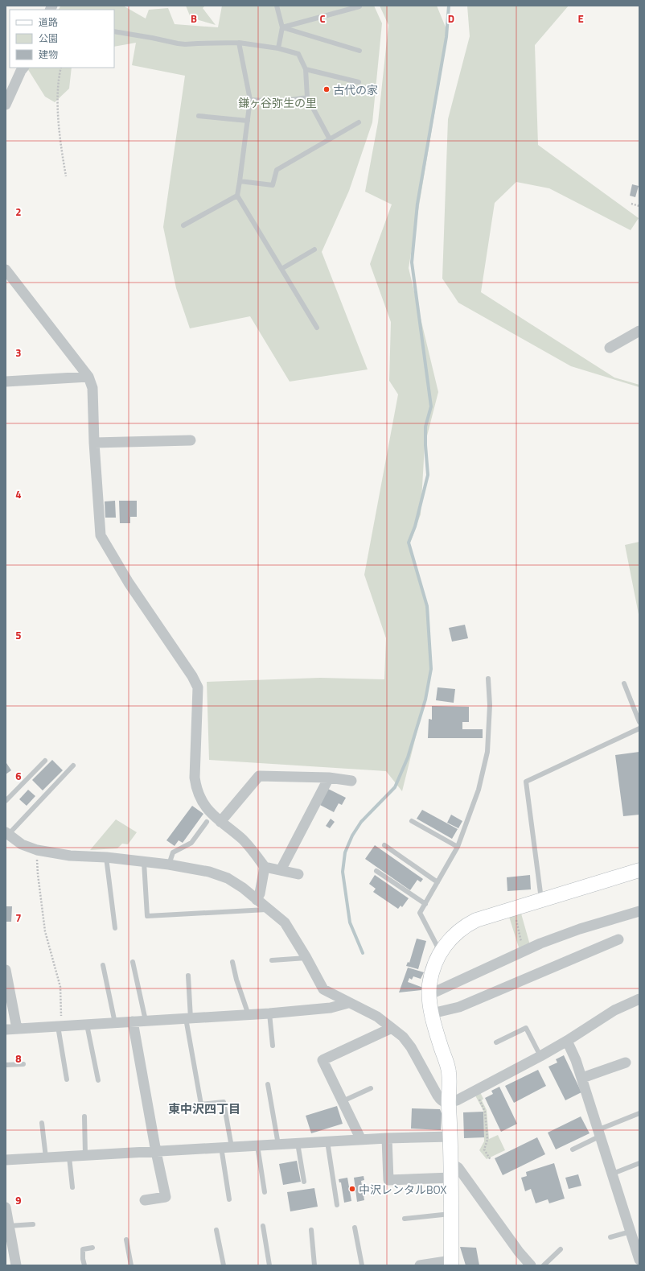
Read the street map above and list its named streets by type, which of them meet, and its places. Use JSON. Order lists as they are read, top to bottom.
{
  "districts": ["東中沢四丁目"],
  "parks": ["鎌ヶ谷弥生の里"],
  "places": ["古代の家", "中沢レンタルBOX"],
  "legend": ["道路", "公園", "建物"],
  "grid": {
    "columns": [
      "B",
      "C",
      "D",
      "E"
    ],
    "rows": [
      "2",
      "3",
      "4",
      "5",
      "6",
      "7",
      "8",
      "9"
    ]
  }
}
